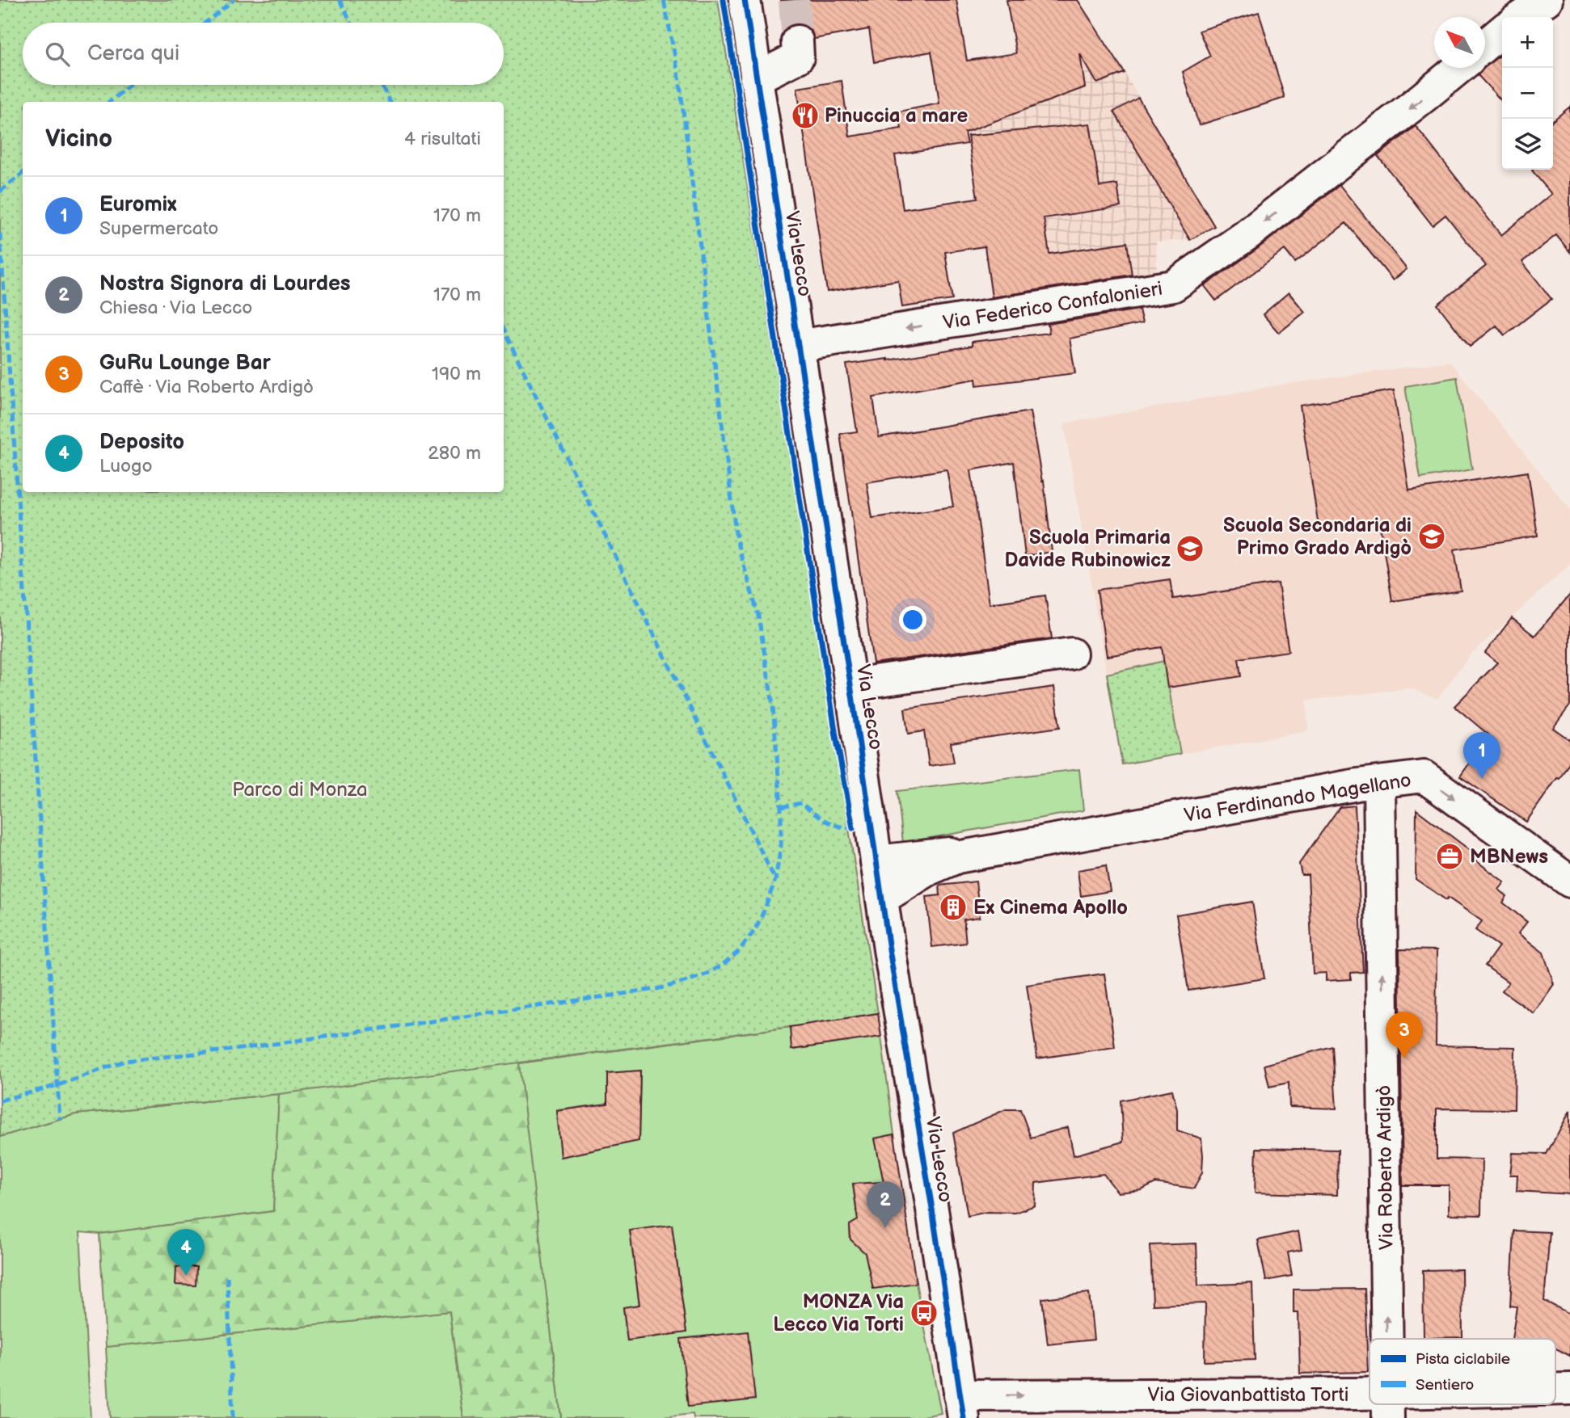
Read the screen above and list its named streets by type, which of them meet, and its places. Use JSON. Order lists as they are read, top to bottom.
{
  "streets": {
    "street": [
      "Via Lecco",
      "Via Federico Confalonieri",
      "Via Ferdinando Magellano",
      "Via Roberto Ardigò",
      "Via Giovanbattista Torti"
    ]
  },
  "crossings": [
    ["Via Lecco", "Via Federico Confalonieri"],
    ["Via Lecco", "Via Ferdinando Magellano"],
    ["Via Lecco", "Via Giovanbattista Torti"],
    ["Via Ferdinando Magellano", "Via Roberto Ardigò"]
  ],
  "one_way": ["Via Federico Confalonieri", "Via Roberto Ardigò", "Via Giovanbattista Torti"],
  "parks": ["Parco di Monza"],
  "places": {
    "restaurant": ["Pinuccia a mare"],
    "school or university": ["Scuola Secondaria di Primo Grado Ardigò", "Scuola Primaria Davide Rubinowicz"],
    "office": ["MBNews"],
    "building": ["Ex Cinema Apollo"],
    "bus stop": ["MONZA Via Lecco Via Torti"]
  },
  "legend": ["Pista ciclabile", "Sentiero"],
  "north": "top left",
  "page": {
    "map_buttons": ["+", "−"],
    "search": "Cerca qui",
    "heading": ["Vicino", "4 risultati"],
    "list": [
      {
        "mark": "1",
        "name": "Euromix",
        "note": "Supermercato",
        "value": "170 m"
      },
      {
        "mark": "2",
        "name": "Nostra Signora di Lourdes",
        "note": "Chiesa · Via Lecco",
        "value": "170 m"
      },
      {
        "mark": "3",
        "name": "GuRu Lounge Bar",
        "note": "Caffè · Via Roberto Ardigò",
        "value": "190 m"
      },
      {
        "mark": "4",
        "name": "Deposito",
        "note": "Luogo",
        "value": "280 m"
      }
    ],
    "pins": [
      "1",
      "3",
      "2",
      "4"
    ]
  }
}
